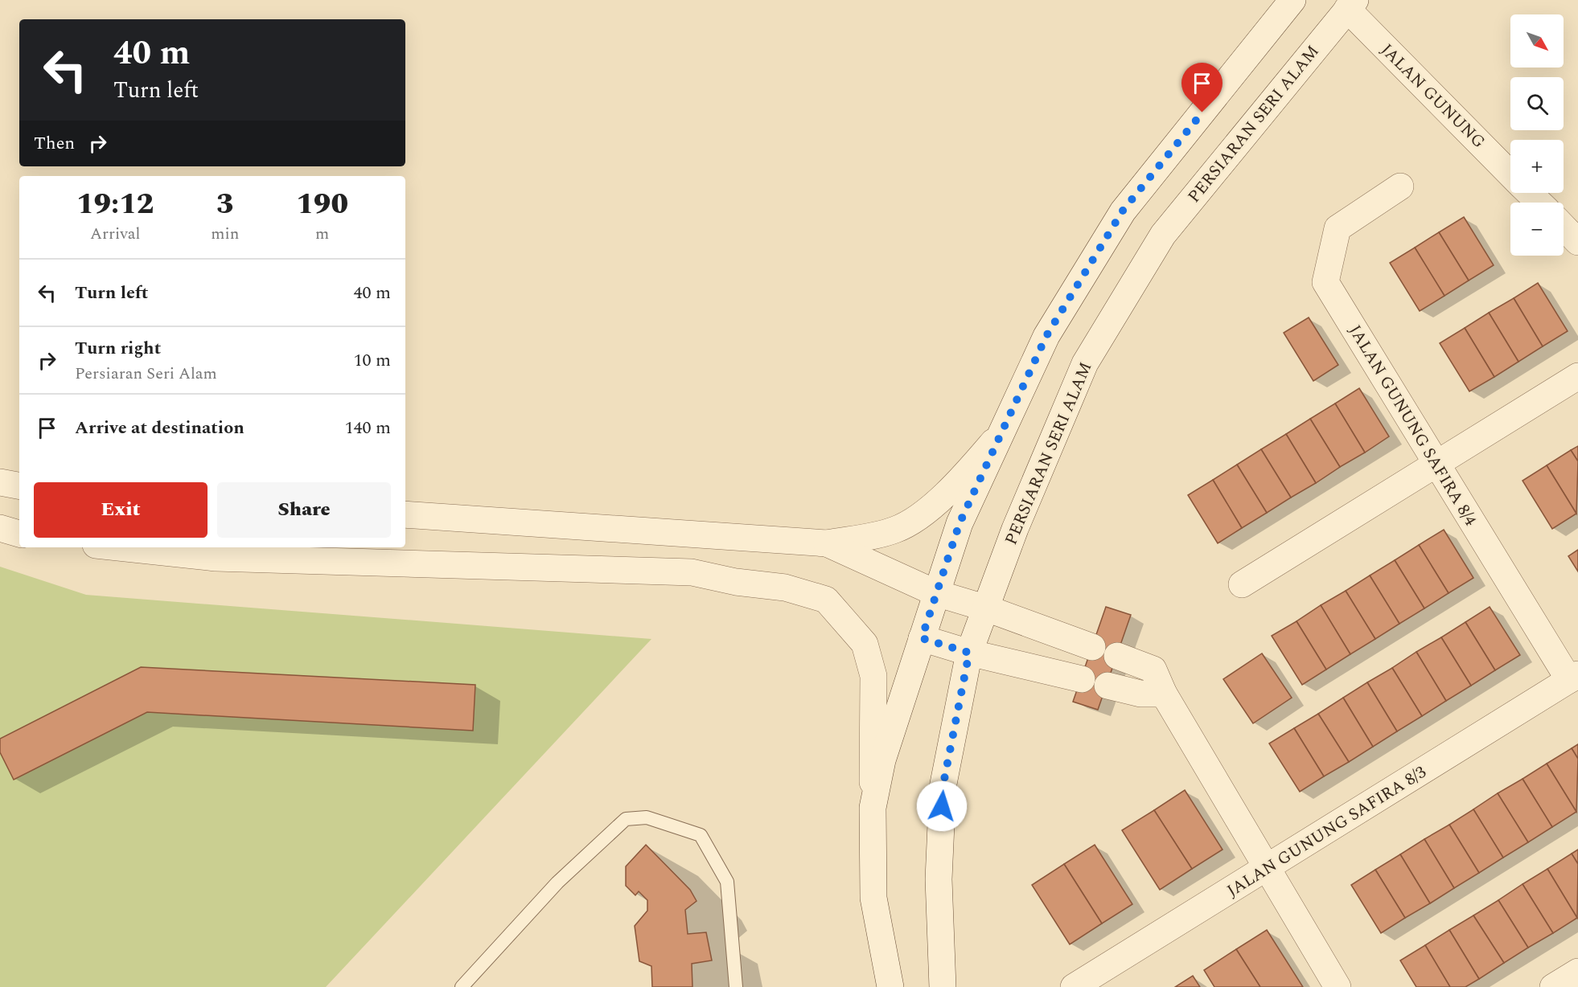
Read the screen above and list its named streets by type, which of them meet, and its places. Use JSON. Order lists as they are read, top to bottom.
{
  "streets": {
    "street": [
      "JALAN GUNUNG",
      "PERSIARAN SERI ALAM",
      "JALAN GUNUNG SAFIRA 8/4",
      "JALAN GUNUNG SAFIRA 8/3"
    ]
  },
  "crossings": [
    ["JALAN GUNUNG", "PERSIARAN SERI ALAM"],
    ["JALAN GUNUNG SAFIRA 8/4", "JALAN GUNUNG SAFIRA 8/3"]
  ],
  "north": "bottom right",
  "page": {
    "map_buttons": ["+", "−"],
    "turn": ["40 m", "Turn left"],
    "then": "Then",
    "eta": [
      "19:12",
      "Arrival",
      "3",
      "min",
      "190",
      "m"
    ],
    "list": [
      {
        "name": "Turn left",
        "value": "40 m"
      },
      {
        "name": "Turn right",
        "note": "Persiaran Seri Alam",
        "value": "10 m"
      },
      {
        "name": "Arrive at destination",
        "value": "140 m"
      }
    ],
    "buttons": ["Exit", "Share"]
  }
}
